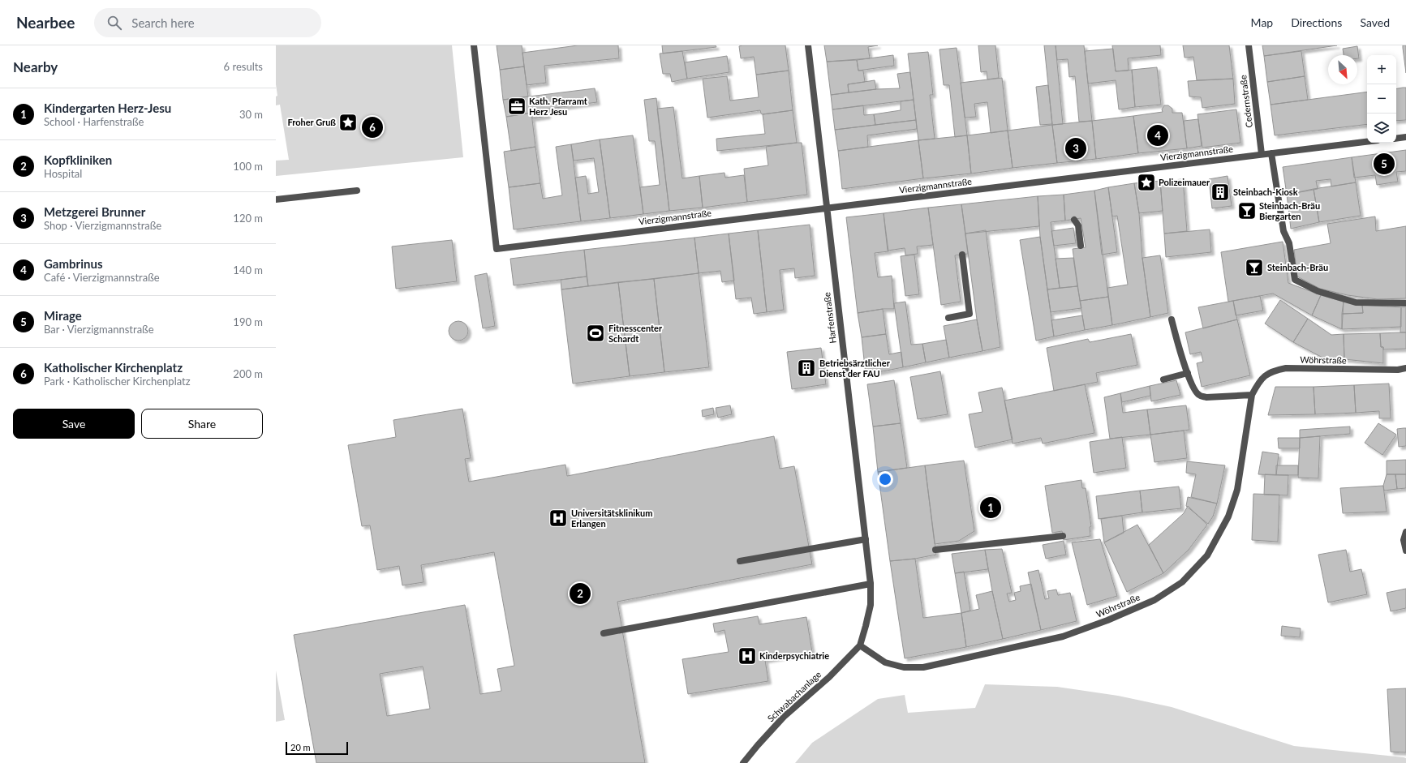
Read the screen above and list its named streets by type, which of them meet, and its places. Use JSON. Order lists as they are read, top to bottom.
{
  "streets": {
    "street": [
      "Cedernstraße",
      "Vierzigmannstraße",
      "Harfenstraße",
      "Wöhrstraße",
      "Schwabachanlage"
    ]
  },
  "crossings": [
    ["Cedernstraße", "Vierzigmannstraße"],
    ["Vierzigmannstraße", "Harfenstraße"],
    ["Harfenstraße", "Wöhrstraße"],
    ["Harfenstraße", "Schwabachanlage"],
    ["Wöhrstraße", "Schwabachanlage"]
  ],
  "places": {
    "office": ["Kath. Pfarramt Herz Jesu"],
    "place": ["Froher Gruß", "Polizeimauer"],
    "building": ["Steinbach-Kiosk", "Betriebsärztlicher Dienst der FAU"],
    "bar": ["Steinbach-Bräu Biergarten", "Steinbach-Bräu"],
    "sports": ["Fitnesscenter Schardt"],
    "hospital": ["Universitätsklinikum Erlangen", "Kinderpsychiatrie"]
  },
  "scale_bar": "20 m",
  "north": "bottom right",
  "page": {
    "header": "Nearbee",
    "search": "Search here",
    "nav": ["Map", "Directions", "Saved"],
    "heading": ["Nearby", "6 results"],
    "map_buttons": ["+", "−"],
    "list": [
      {
        "mark": "1",
        "name": "Kindergarten Herz-Jesu",
        "note": "School · Harfenstraße",
        "value": "30 m"
      },
      {
        "mark": "2",
        "name": "Kopfkliniken",
        "note": "Hospital",
        "value": "100 m"
      },
      {
        "mark": "3",
        "name": "Metzgerei Brunner",
        "note": "Shop · Vierzigmannstraße",
        "value": "120 m"
      },
      {
        "mark": "4",
        "name": "Gambrinus",
        "note": "Café · Vierzigmannstraße",
        "value": "140 m"
      },
      {
        "mark": "5",
        "name": "Mirage",
        "note": "Bar · Vierzigmannstraße",
        "value": "190 m"
      },
      {
        "mark": "6",
        "name": "Katholischer Kirchenplatz",
        "note": "Park · Katholischer Kirchenplatz",
        "value": "200 m"
      }
    ],
    "pins": [
      "6",
      "4",
      "3",
      "5",
      "1",
      "2"
    ],
    "buttons": ["Save", "Share"],
    "scale": "20 m"
  }
}
